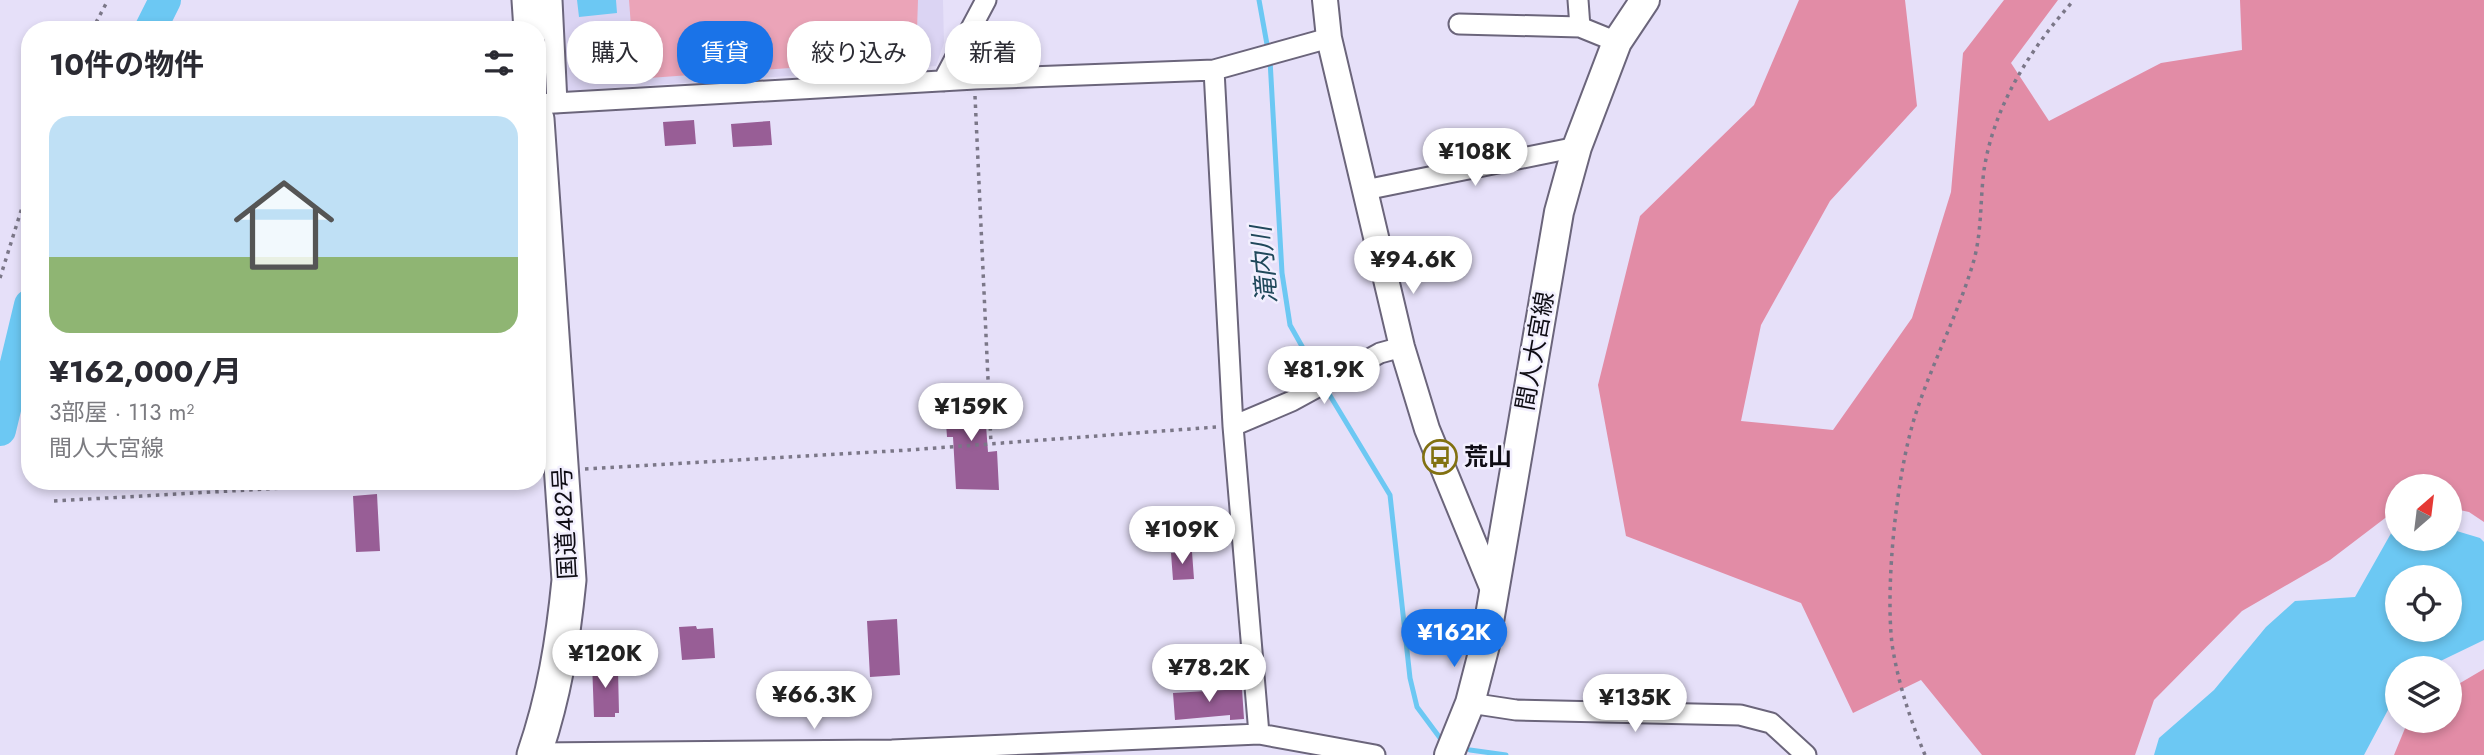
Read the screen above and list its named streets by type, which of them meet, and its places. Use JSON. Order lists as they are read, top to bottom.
{
  "streets": {
    "highway": ["国道482号"],
    "main road": ["間人大宮線"]
  },
  "water": ["滝内川"],
  "places": {
    "bus stop": ["荒山"]
  },
  "north": "top right",
  "page": {
    "chip": [
      "購入",
      "賃貸",
      "絞り込み",
      "新着"
    ],
    "heading": "10件の物件",
    "list": [
      {
        "name": "¥162,000/月",
        "note": "3部屋 · 113 m² · 間人大宮線"
      }
    ],
    "price": [
      "¥108K",
      "¥94.6K",
      "¥81.9K",
      "¥159K",
      "¥109K",
      "¥162K",
      "¥120K",
      "¥78.2K",
      "¥66.3K",
      "¥135K"
    ]
  }
}
